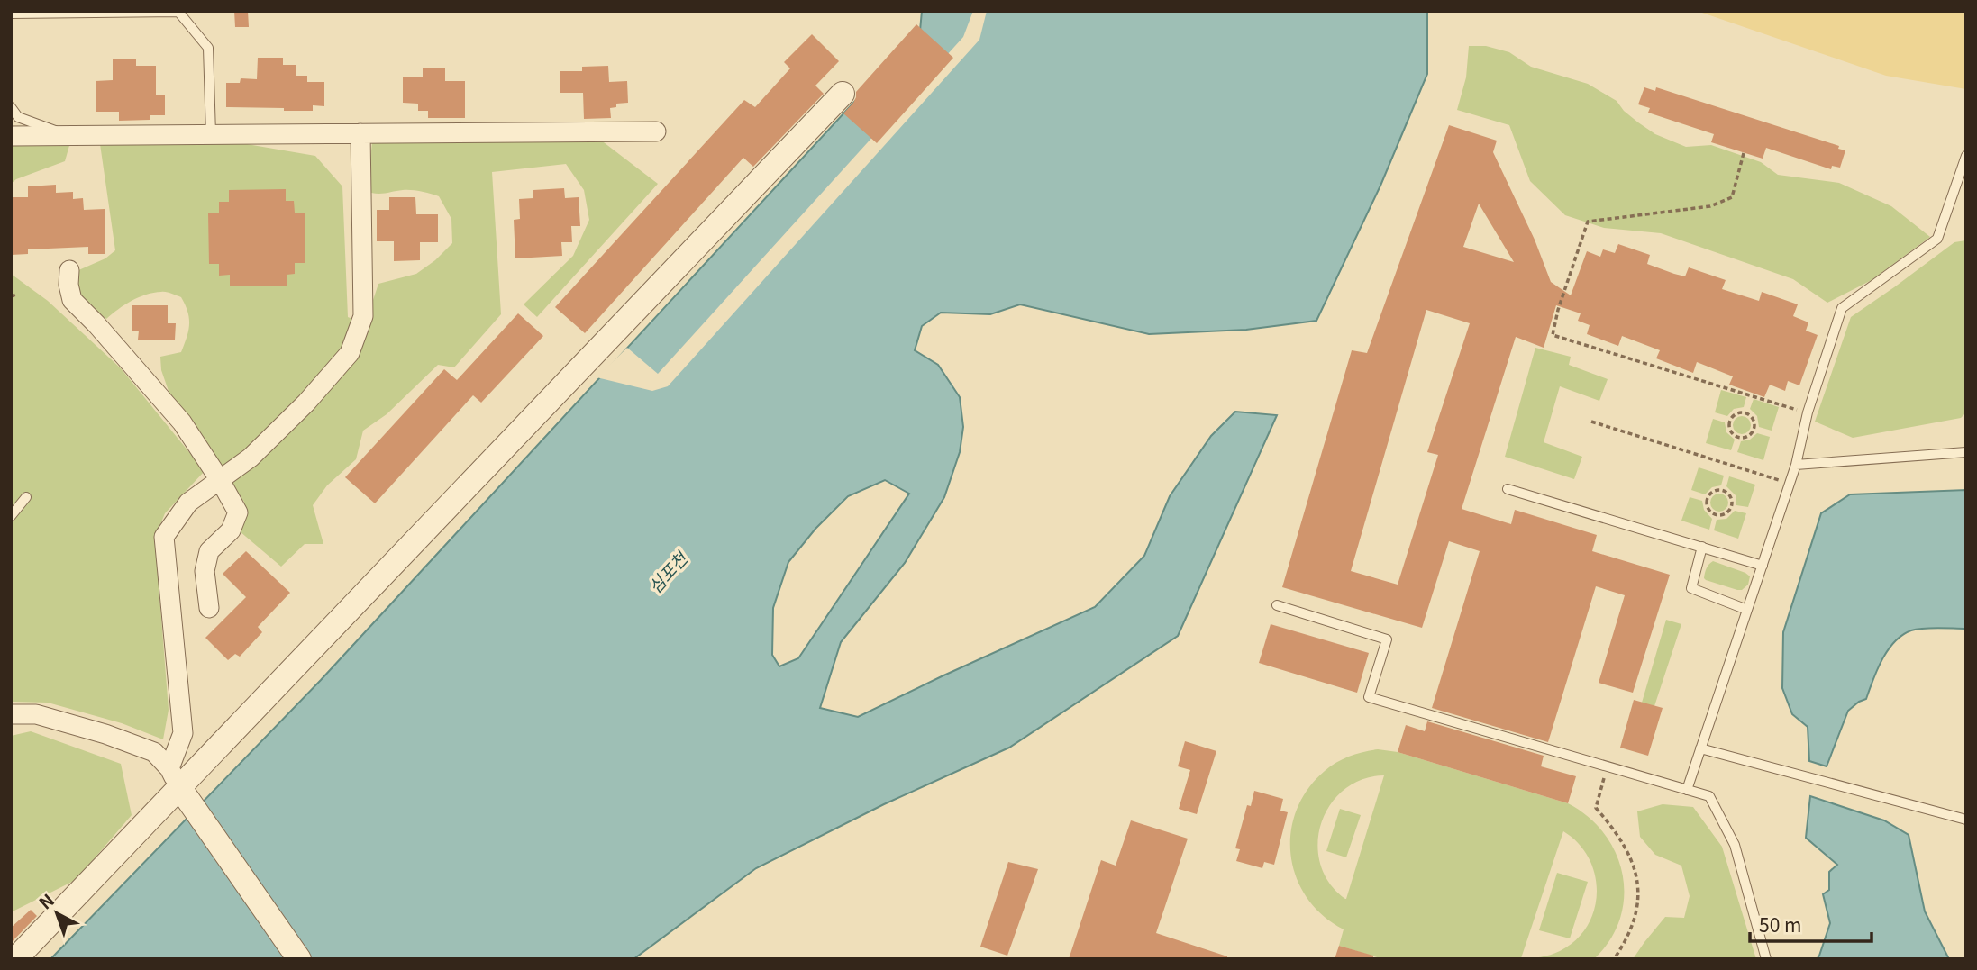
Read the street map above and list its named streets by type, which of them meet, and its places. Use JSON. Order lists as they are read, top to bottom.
{
  "water": ["심포천"],
  "scale_bar": "50 m",
  "north": "top left"
}
